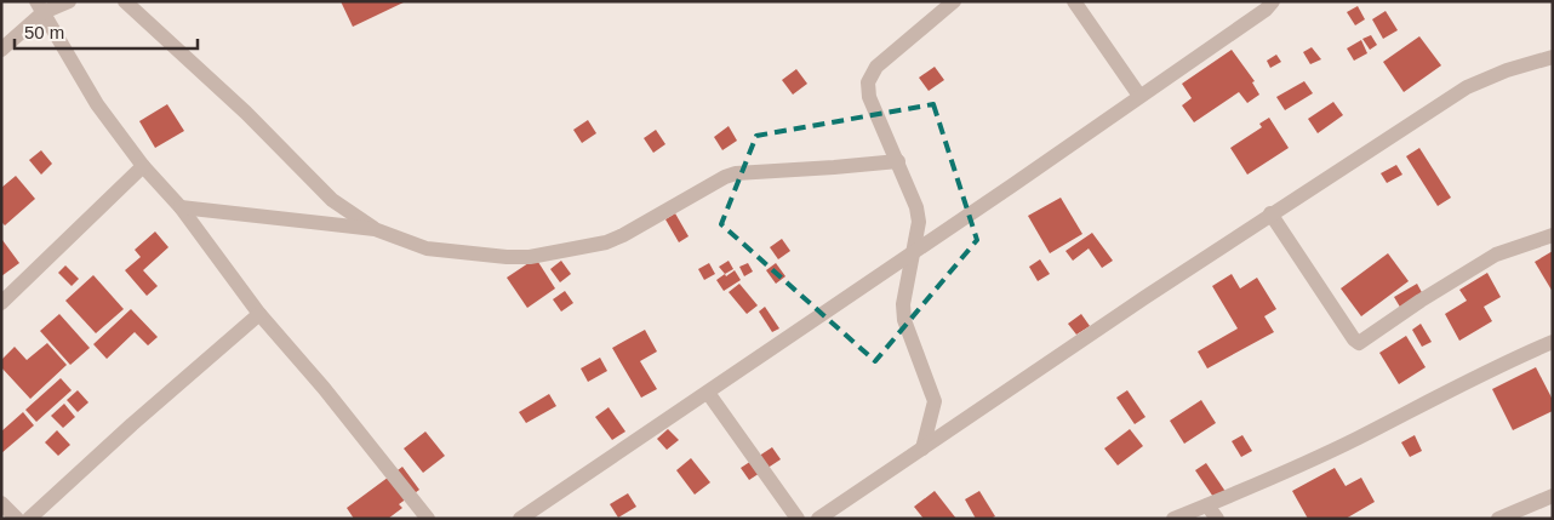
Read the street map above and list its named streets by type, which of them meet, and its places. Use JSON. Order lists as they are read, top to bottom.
{
  "scale_bar": "50 m"
}
